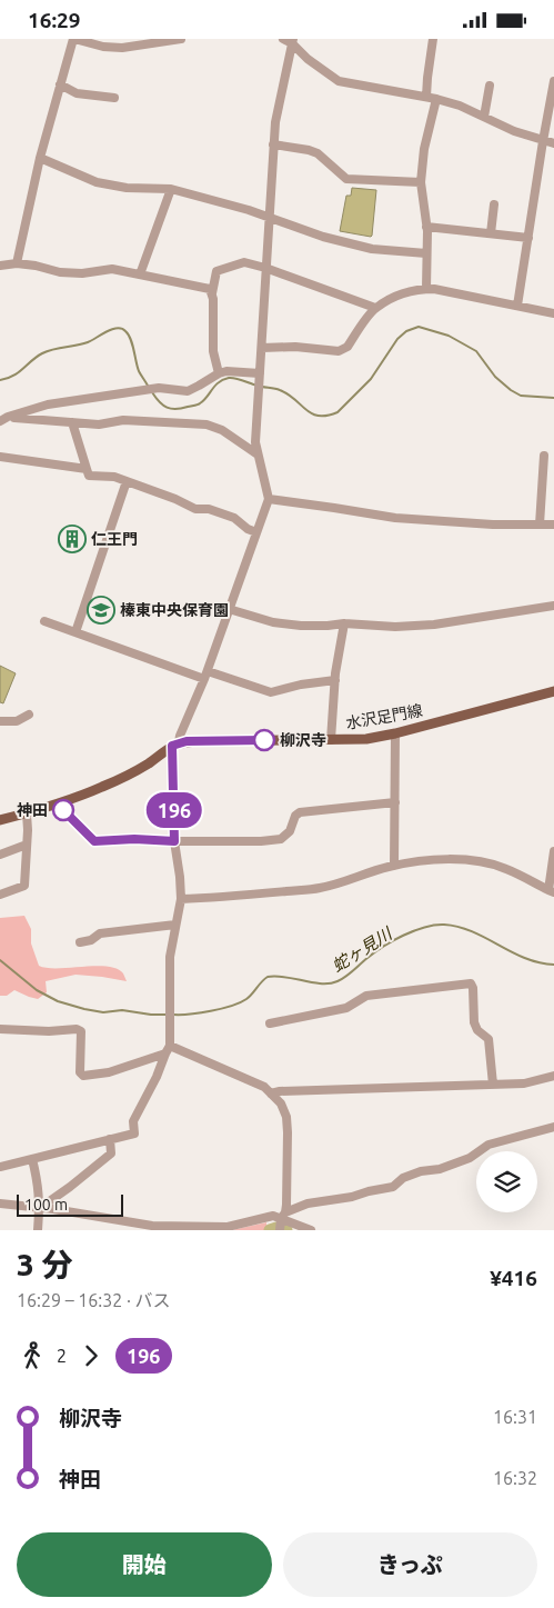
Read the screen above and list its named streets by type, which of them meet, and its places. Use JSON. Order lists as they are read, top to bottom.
{
  "streets": {
    "main road": ["水沢足門線"]
  },
  "water": ["蛇ヶ見川"],
  "places": {
    "building": ["仁王門"],
    "school or university": ["榛東中央保育園"],
    "other": ["柳沢寺", "神田"]
  },
  "lines": ["bus line 196"],
  "scale_bar": "100 m",
  "page": {
    "status": "16:29",
    "on_map": "196",
    "scale": "100 m",
    "heading": ["3 分", "16:29 – 16:32 · バス", "¥416"],
    "legs": ["2", "196"],
    "list": [
      {
        "name": "柳沢寺",
        "value": "16:31"
      },
      {
        "name": "神田",
        "value": "16:32"
      }
    ],
    "buttons": ["開始", "きっぷ"]
  }
}
